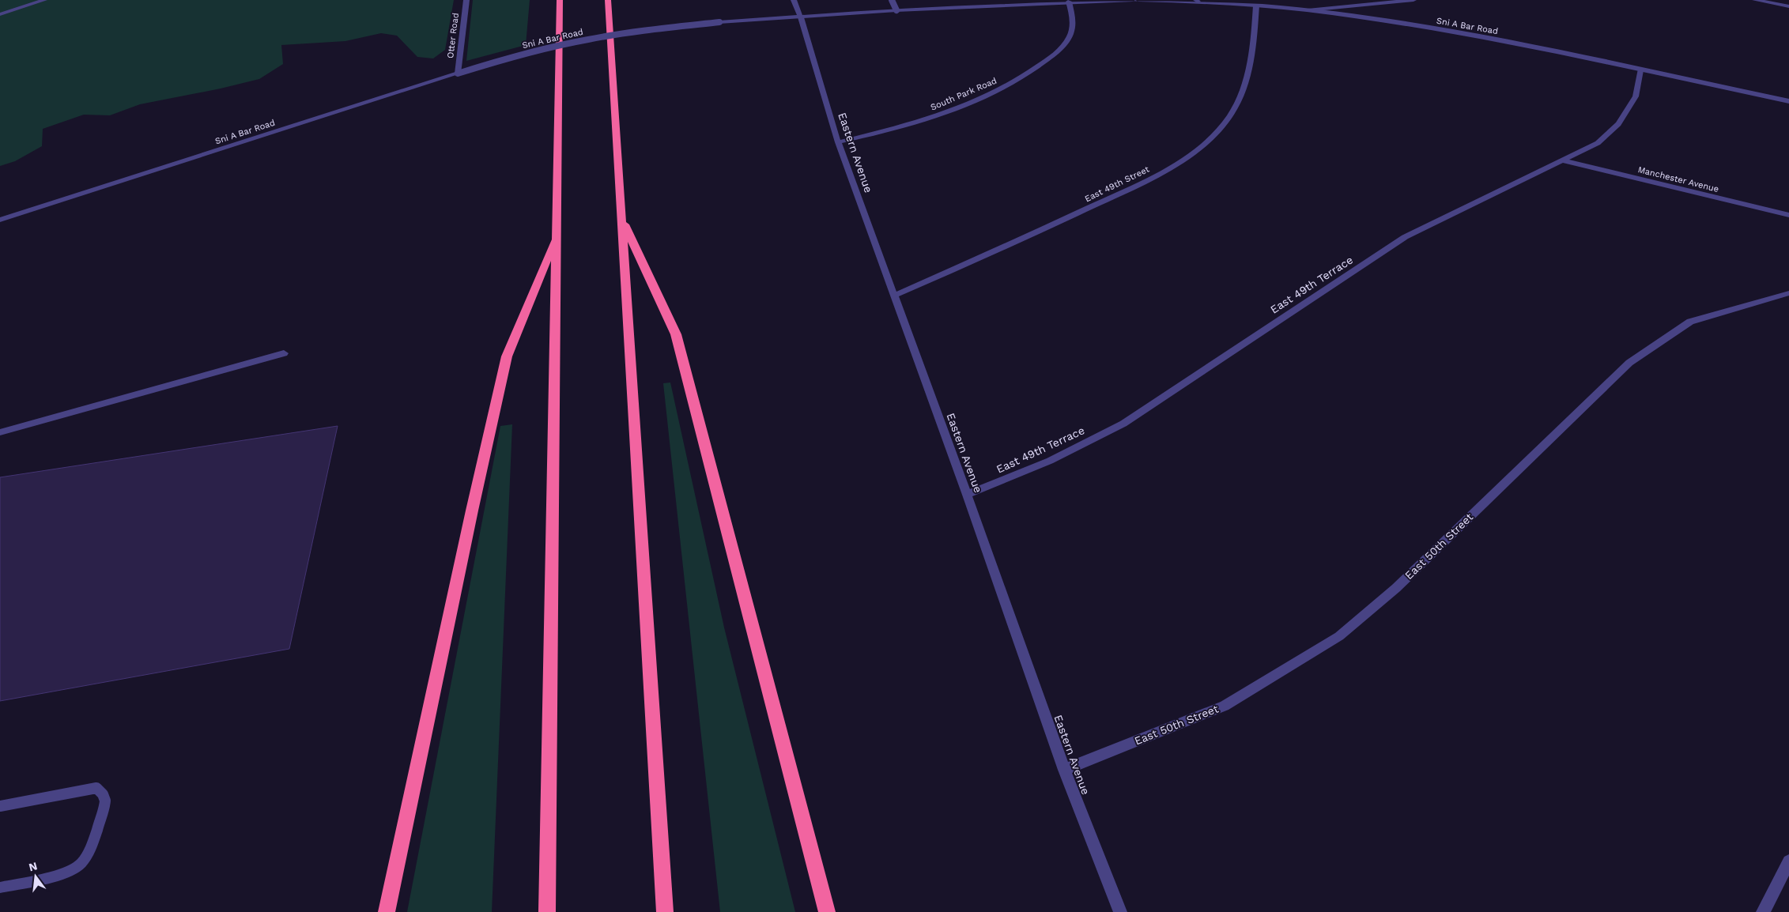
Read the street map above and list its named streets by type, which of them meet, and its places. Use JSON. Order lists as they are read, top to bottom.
{
  "streets": {
    "street": [
      "Sni A Bar Road",
      "Otter Road",
      "South Park Road",
      "Eastern Avenue",
      "Manchester Avenue",
      "East 49th Street",
      "East 49th Terrace",
      "East 50th Street"
    ]
  },
  "crossings": [
    ["Sni A Bar Road", "Otter Road"],
    ["Sni A Bar Road", "South Park Road"],
    ["Sni A Bar Road", "Eastern Avenue"],
    ["Sni A Bar Road", "East 49th Street"],
    ["Sni A Bar Road", "East 49th Terrace"],
    ["South Park Road", "Eastern Avenue"],
    ["Eastern Avenue", "East 49th Street"],
    ["Eastern Avenue", "East 49th Terrace"],
    ["Eastern Avenue", "East 50th Street"],
    ["Manchester Avenue", "East 49th Terrace"]
  ],
  "north": "top"
}
